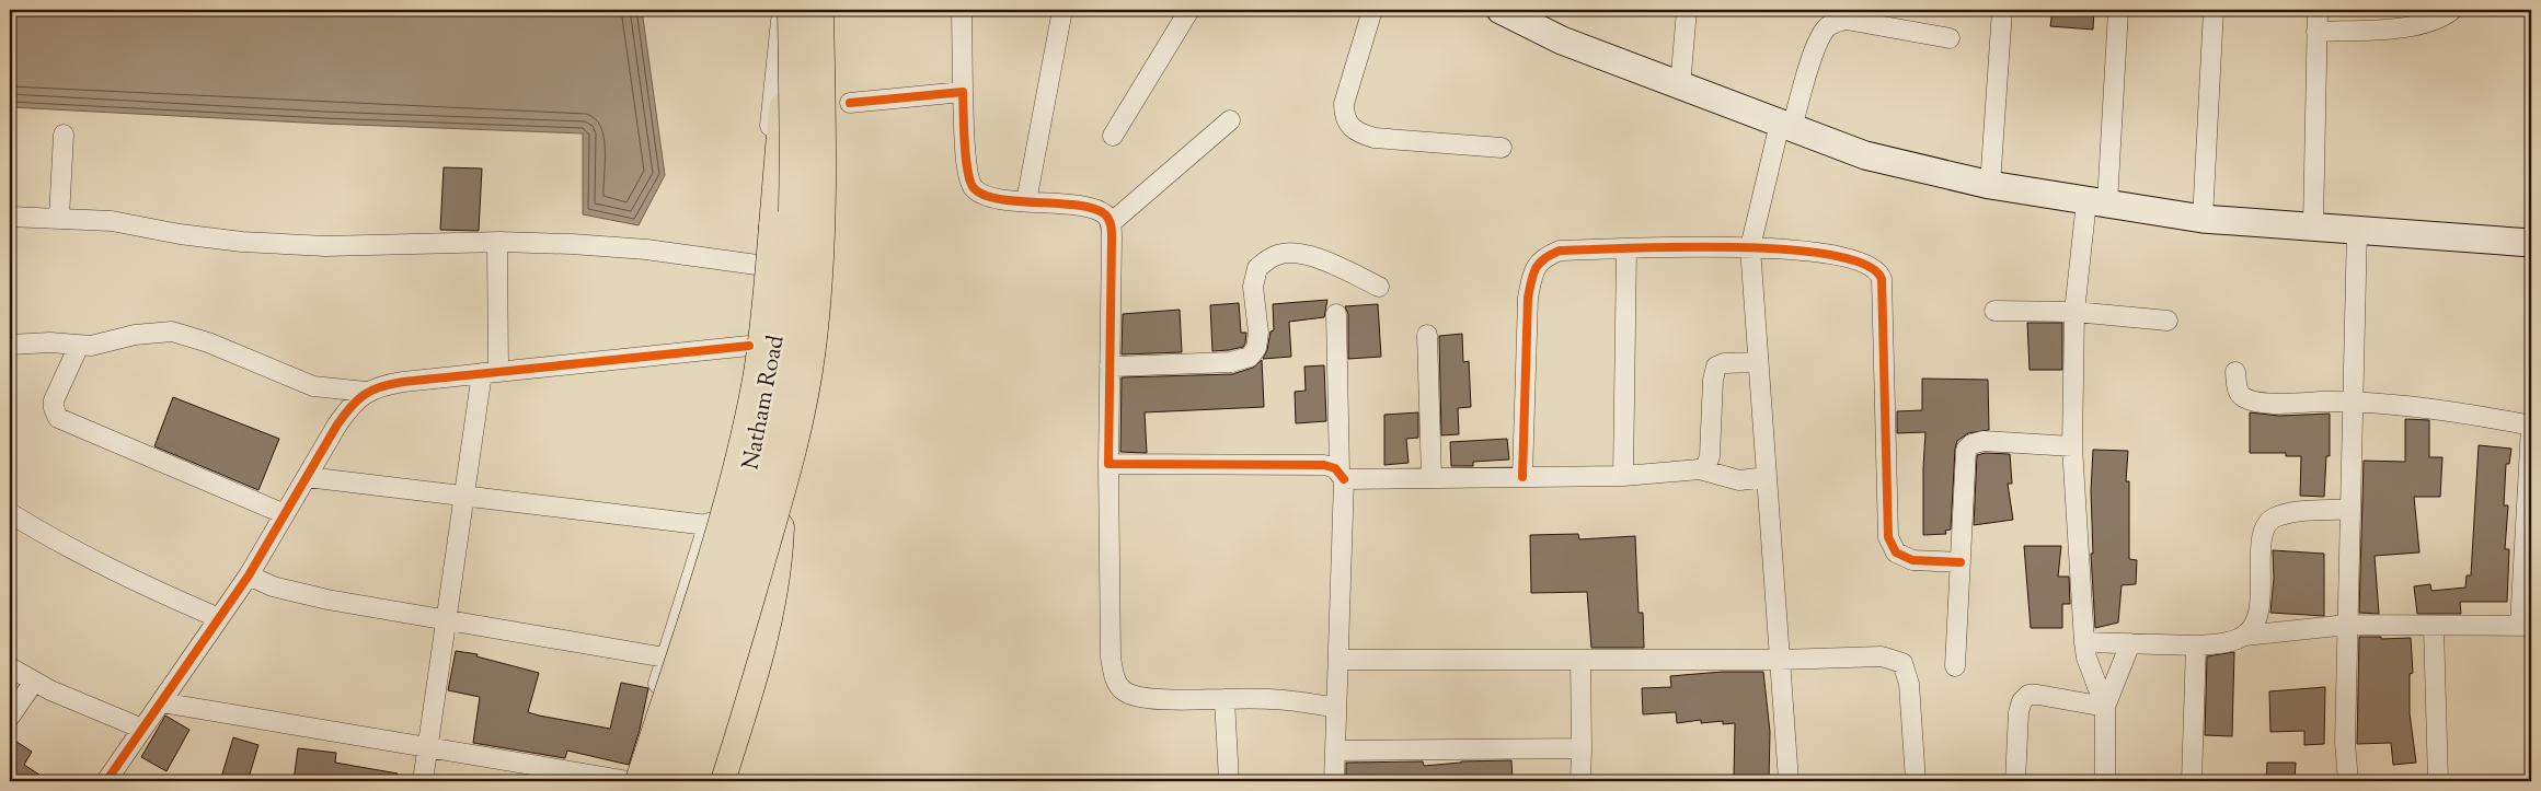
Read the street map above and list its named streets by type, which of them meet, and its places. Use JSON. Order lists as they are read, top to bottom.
{
  "streets": {
    "main road": ["Natham Road"]
  }
}
